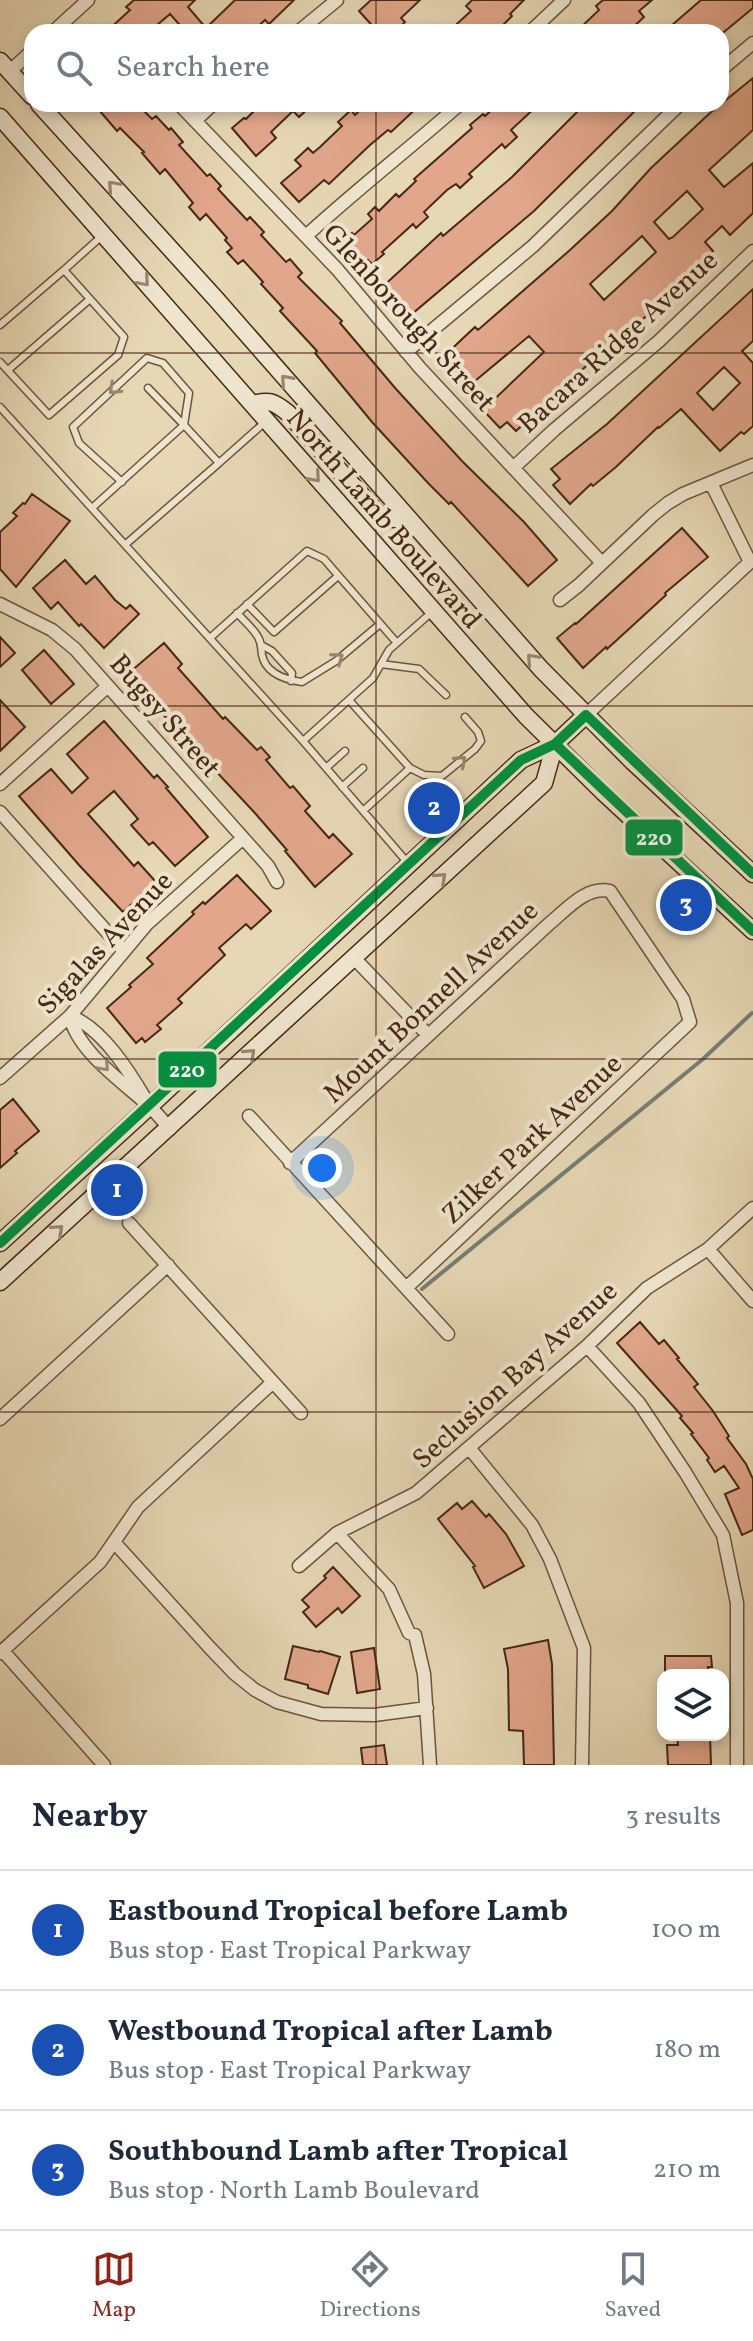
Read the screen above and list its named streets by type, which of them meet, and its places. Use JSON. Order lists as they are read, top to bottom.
{
  "streets": {
    "main road": ["North Lamb Boulevard"],
    "street": [
      "Glenborough Street",
      "Bacara Ridge Avenue",
      "Bugsy Street",
      "Sigalas Avenue",
      "Mount Bonnell Avenue",
      "Zilker Park Avenue",
      "Seclusion Bay Avenue"
    ]
  },
  "crossings": [
    ["Glenborough Street", "Bacara Ridge Avenue"],
    ["Bugsy Street", "Sigalas Avenue"],
    ["Mount Bonnell Avenue", "Zilker Park Avenue"]
  ],
  "lines": ["transit line 220"],
  "page": {
    "search": "Search here",
    "pins": ["2", "3", "1"],
    "heading": ["Nearby", "3 results"],
    "list": [
      {
        "mark": "1",
        "name": "Eastbound Tropical before Lamb",
        "note": "Bus stop · East Tropical Parkway",
        "value": "100 m"
      },
      {
        "mark": "2",
        "name": "Westbound Tropical after Lamb",
        "note": "Bus stop · East Tropical Parkway",
        "value": "180 m"
      },
      {
        "mark": "3",
        "name": "Southbound Lamb after Tropical",
        "note": "Bus stop · North Lamb Boulevard",
        "value": "210 m"
      }
    ],
    "nav": ["Map", "Directions", "Saved"]
  }
}
